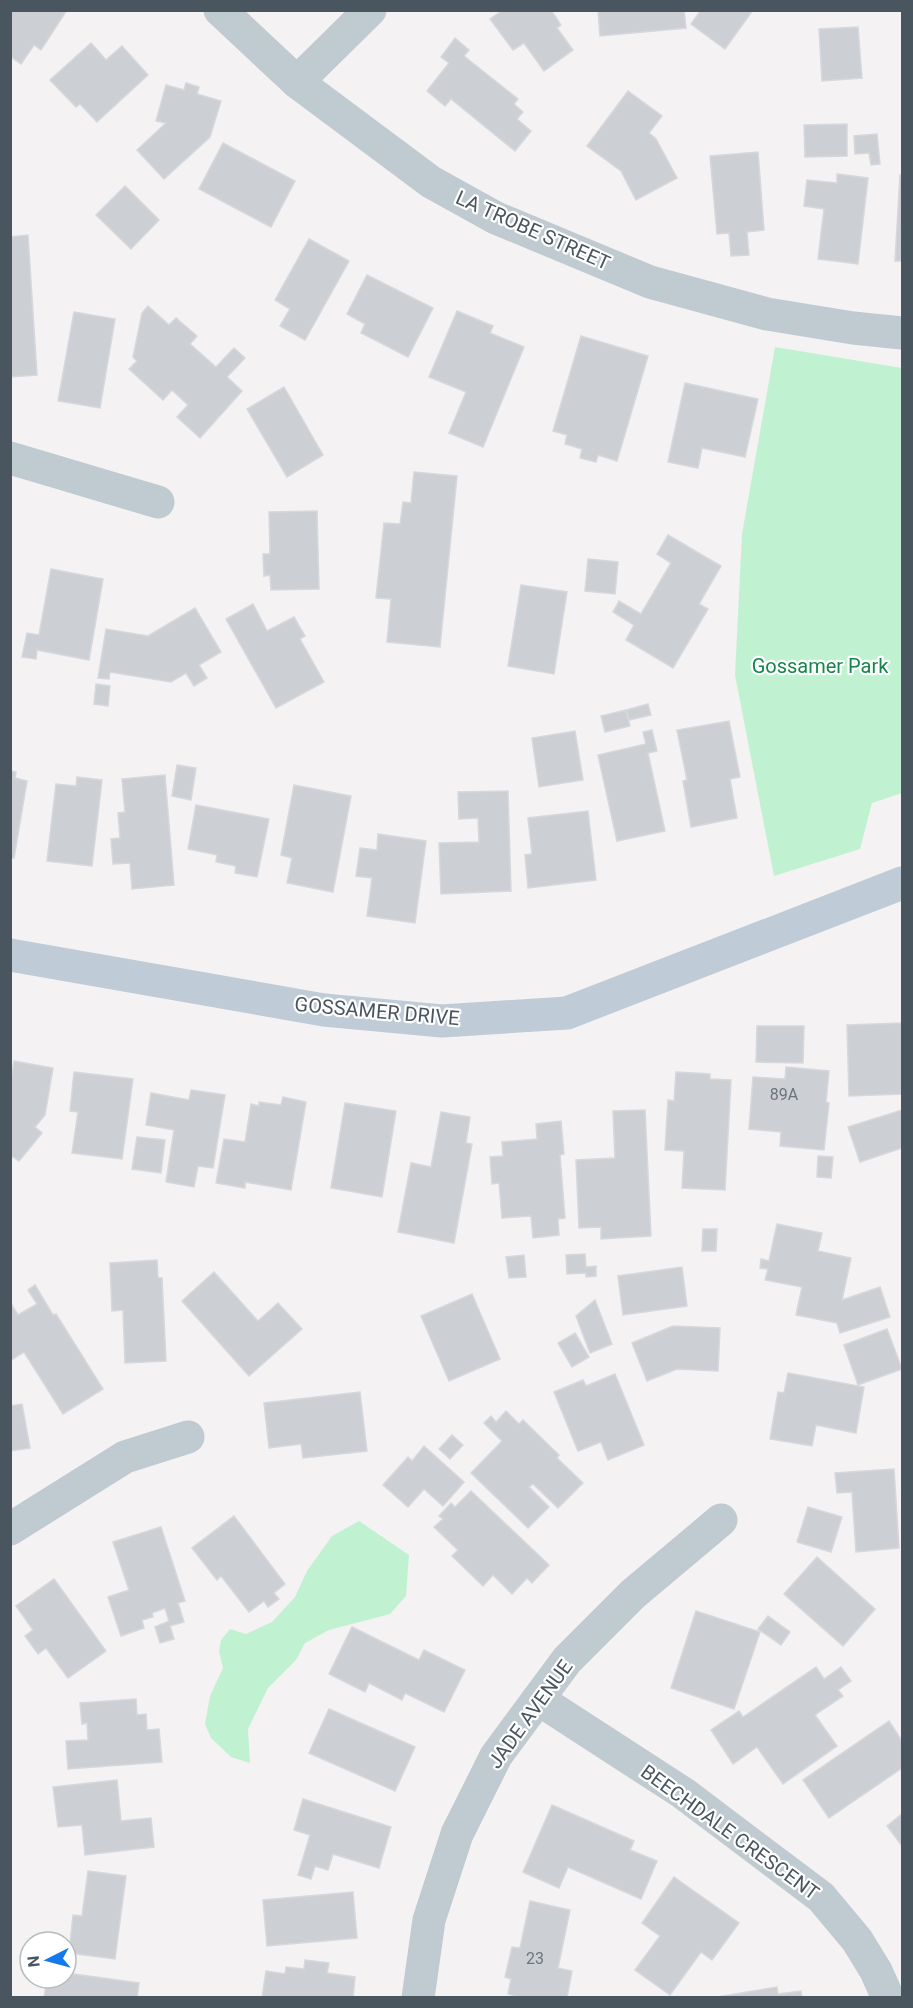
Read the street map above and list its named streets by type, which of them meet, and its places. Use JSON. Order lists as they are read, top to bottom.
{
  "streets": {
    "main road": ["GOSSAMER DRIVE"],
    "street": ["LA TROBE STREET", "JADE AVENUE", "BEECHDALE CRESCENT"]
  },
  "crossings": [
    ["JADE AVENUE", "BEECHDALE CRESCENT"]
  ],
  "parks": ["Gossamer Park"],
  "house_numbers": ["89A", "23"],
  "north": "left"
}
